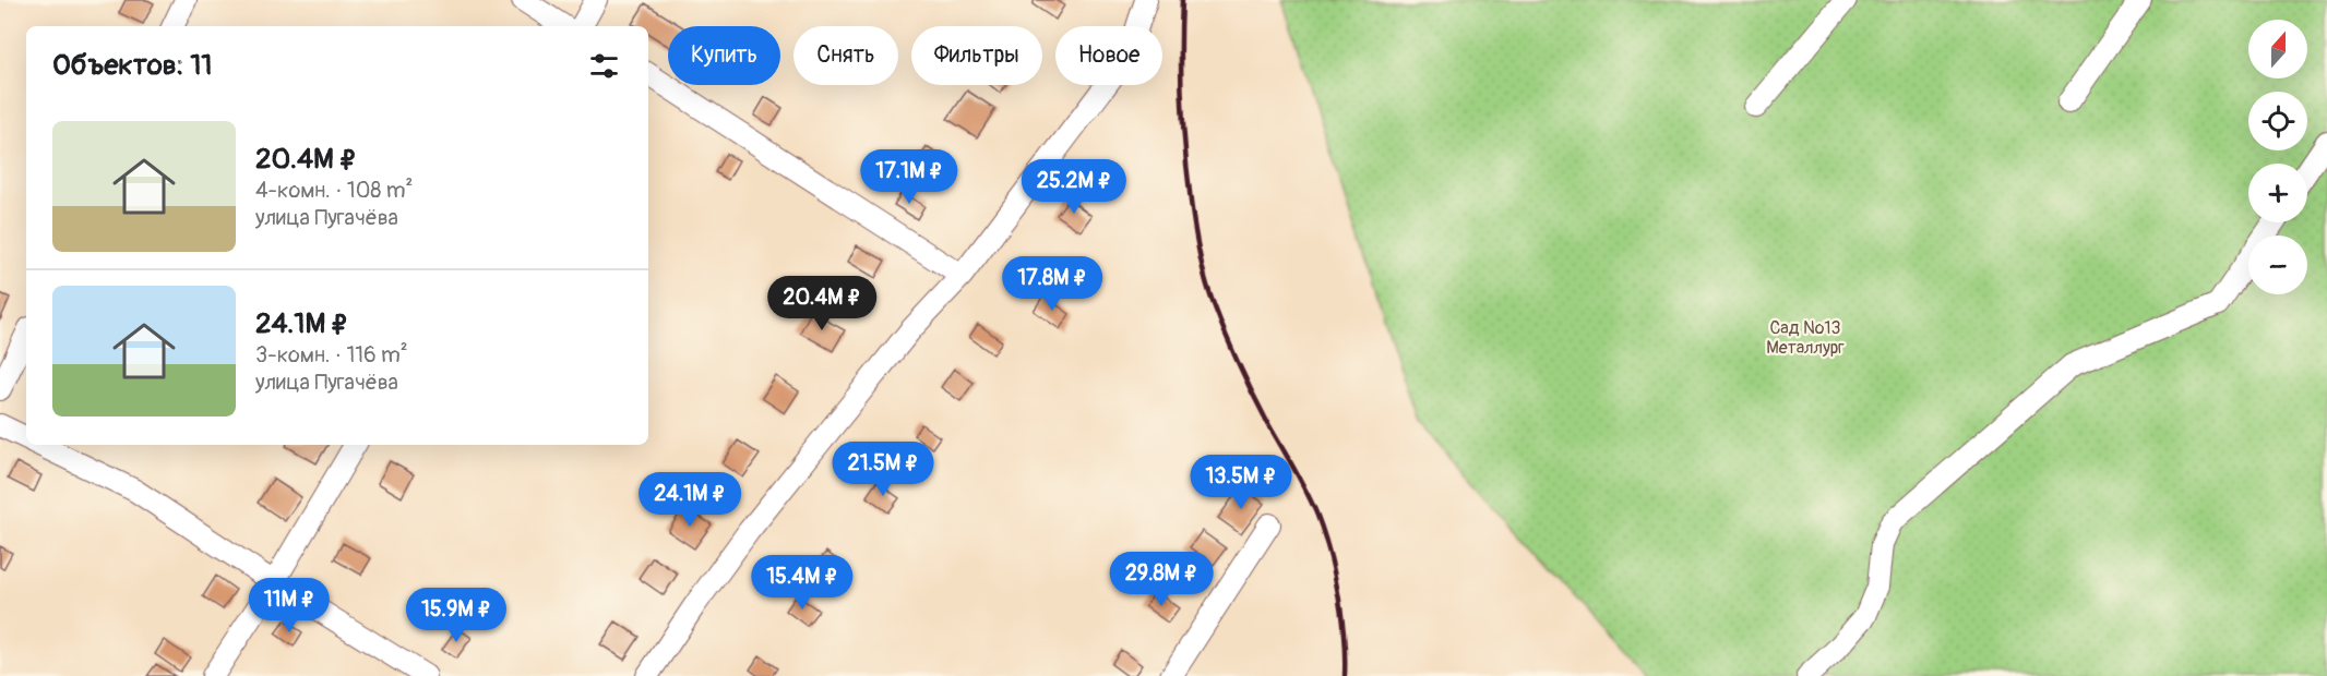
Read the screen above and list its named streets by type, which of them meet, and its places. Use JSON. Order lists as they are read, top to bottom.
{
  "parks": ["Сад №13 Металлург"],
  "north": "top",
  "page": {
    "map_buttons": ["+", "−"],
    "chip": [
      "Купить",
      "Снять",
      "Фильтры",
      "Новое"
    ],
    "heading": "Объектов: 11",
    "list": [
      {
        "name": "20.4M ₽",
        "note": "4-комн. · 108 m² · улица Пугачёва"
      },
      {
        "name": "24.1M ₽",
        "note": "3-комн. · 116 m² · улица Пугачёва"
      }
    ],
    "price": [
      "17.1M ₽",
      "25.2M ₽",
      "17.8M ₽",
      "20.4M ₽",
      "21.5M ₽",
      "13.5M ₽",
      "24.1M ₽",
      "29.8M ₽",
      "15.4M ₽",
      "11M ₽",
      "15.9M ₽"
    ]
  }
}
